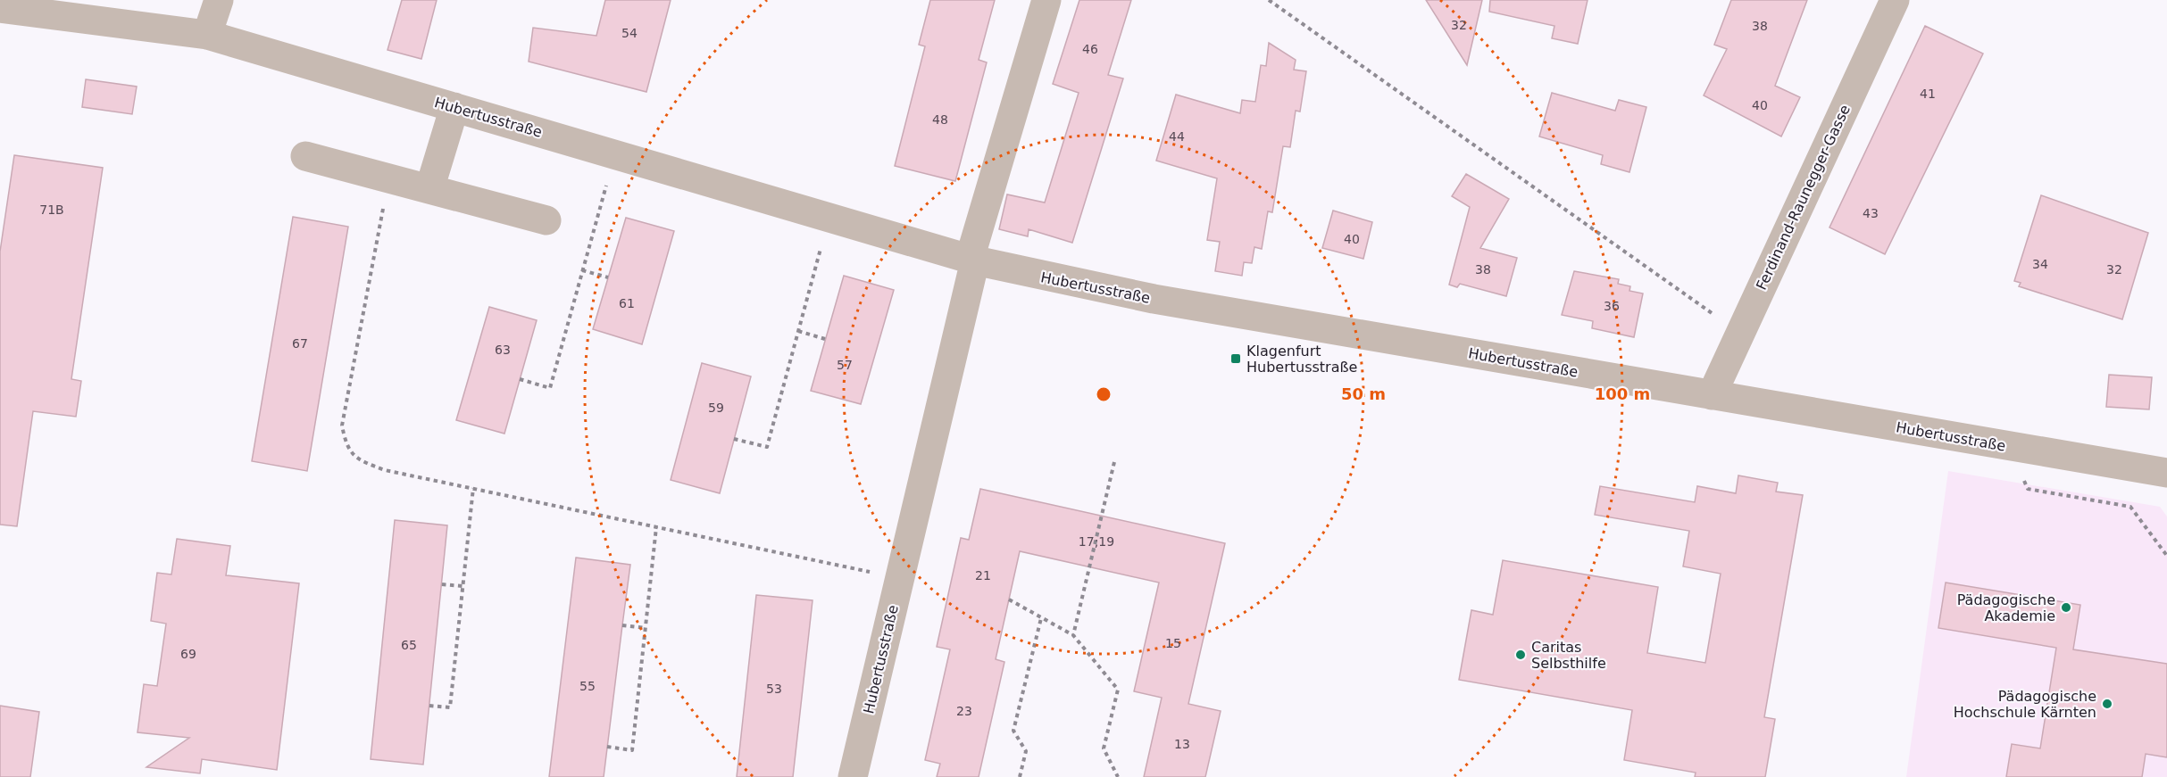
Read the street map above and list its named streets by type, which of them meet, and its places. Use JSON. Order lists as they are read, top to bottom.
{
  "streets": {
    "street": ["Hubertusstraße", "Ferdinand-Raunegger-Gasse"]
  },
  "crossings": [
    ["Hubertusstraße", "Ferdinand-Raunegger-Gasse"]
  ],
  "places": {
    "transit": ["Klagenfurt Hubertusstraße"],
    "other": ["Pädagogische Akademie", "Caritas Selbsthilfe", "Pädagogische Hochschule Kärnten"]
  },
  "house_numbers": [
    "32",
    "38",
    "54",
    "46",
    "41",
    "40",
    "48",
    "44",
    "71B",
    "43",
    "40",
    "34",
    "38",
    "32",
    "61",
    "36",
    "67",
    "63",
    "57",
    "59",
    "17;19",
    "21",
    "15",
    "65",
    "69",
    "55",
    "53",
    "23",
    "13"
  ],
  "rings": ["50 m", "100 m"]
}
